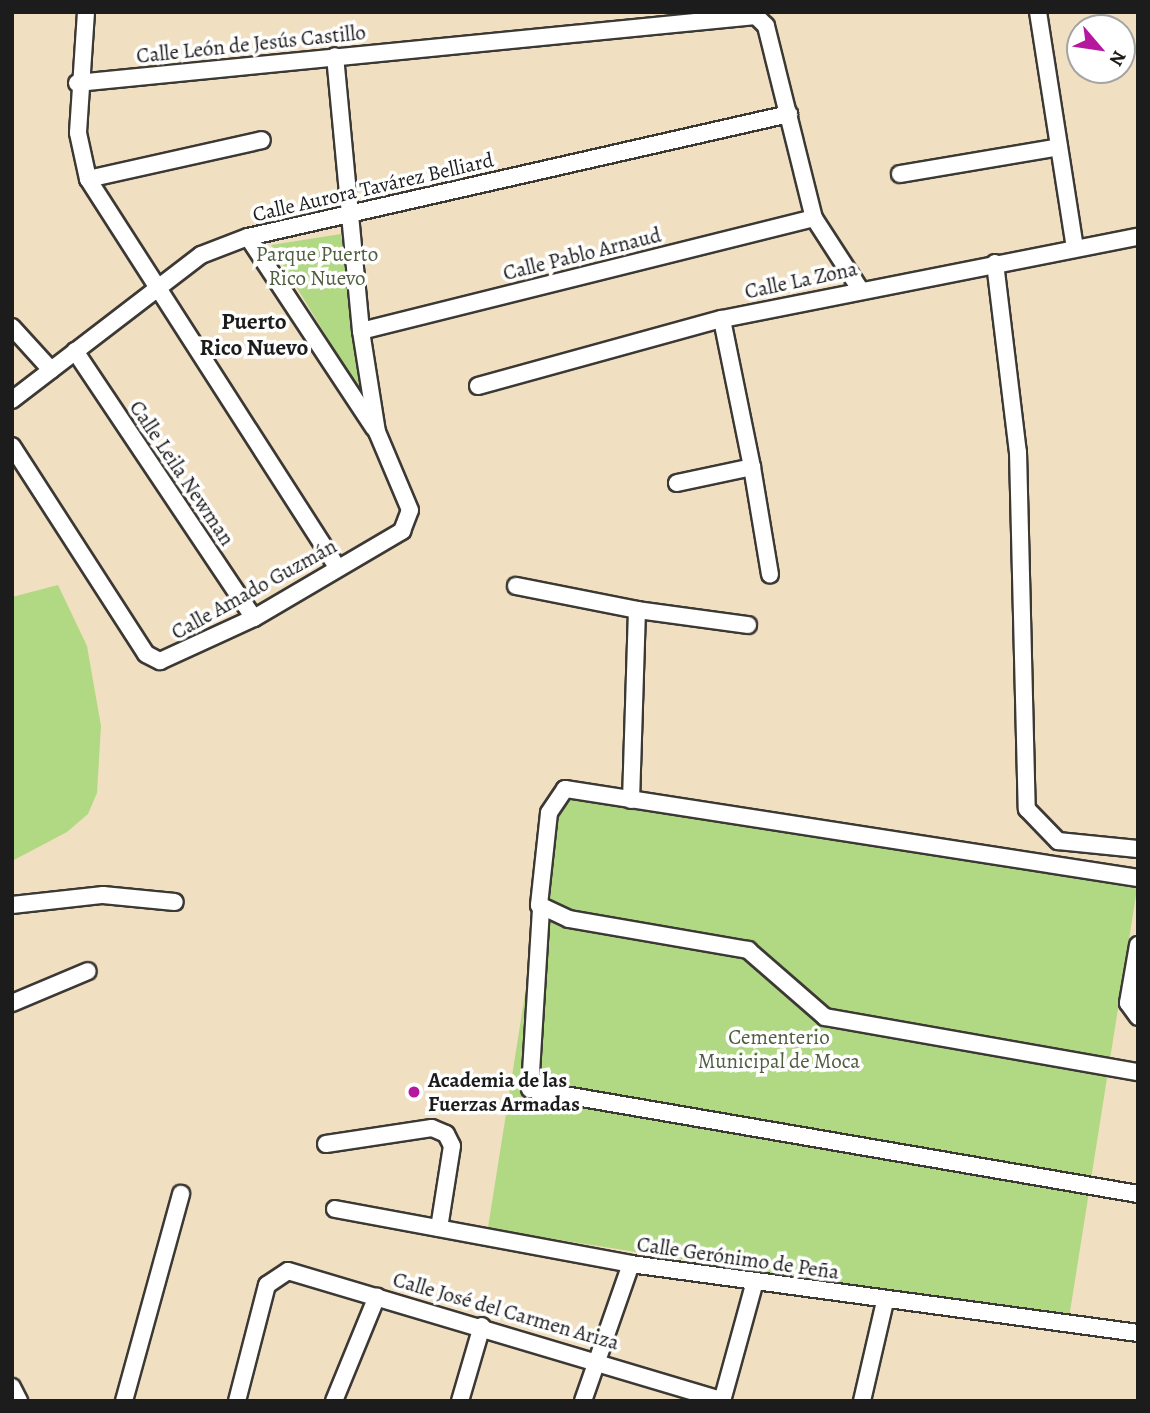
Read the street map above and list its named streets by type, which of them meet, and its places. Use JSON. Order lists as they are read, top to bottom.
{
  "streets": {
    "street": [
      "Calle León de Jesús Castillo",
      "Calle Aurora Tavárez Belliard",
      "Calle Pablo Arnaud",
      "Calle La Zona",
      "Calle Leila Newman",
      "Calle Amado Guzmán",
      "Calle Gerónimo de Peña",
      "Calle José del Carmen Ariza"
    ]
  },
  "crossings": [
    ["Calle León de Jesús Castillo", "Calle Aurora Tavárez Belliard"],
    ["Calle Aurora Tavárez Belliard", "Calle Leila Newman"],
    ["Calle Leila Newman", "Calle Amado Guzmán"]
  ],
  "districts": ["Puerto Rico Nuevo"],
  "parks": ["Parque Puerto Rico Nuevo", "Cementerio Municipal de Moca"],
  "places": ["Academia de las Fuerzas Armadas"],
  "north": "bottom right"
}
